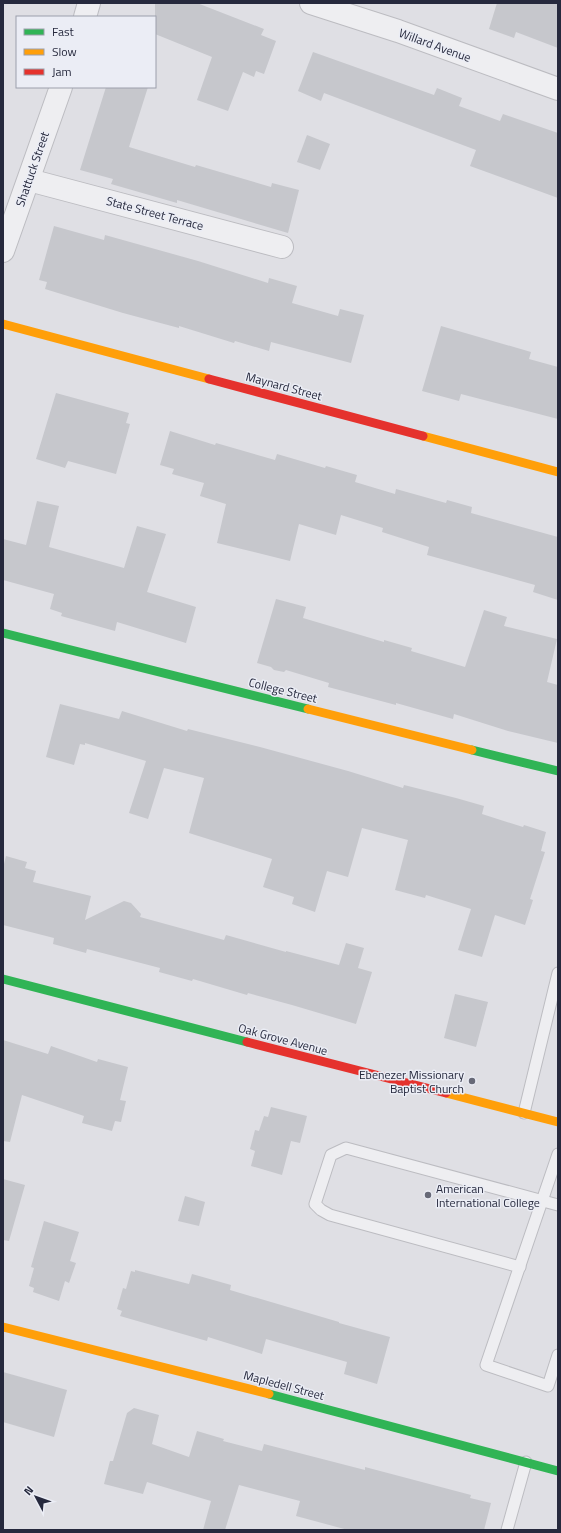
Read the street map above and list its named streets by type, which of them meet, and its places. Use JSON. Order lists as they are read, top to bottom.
{
  "streets": {
    "street": [
      "Willard Avenue",
      "Shattuck Street",
      "State Street Terrace",
      "Maynard Street",
      "College Street",
      "Oak Grove Avenue",
      "Mapledell Street"
    ]
  },
  "crossings": [
    ["Shattuck Street", "State Street Terrace"]
  ],
  "places": ["Ebenezer Missionary Baptist Church", "American International College"],
  "legend": ["Fast", "Slow", "Jam"],
  "north": "top left"
}
